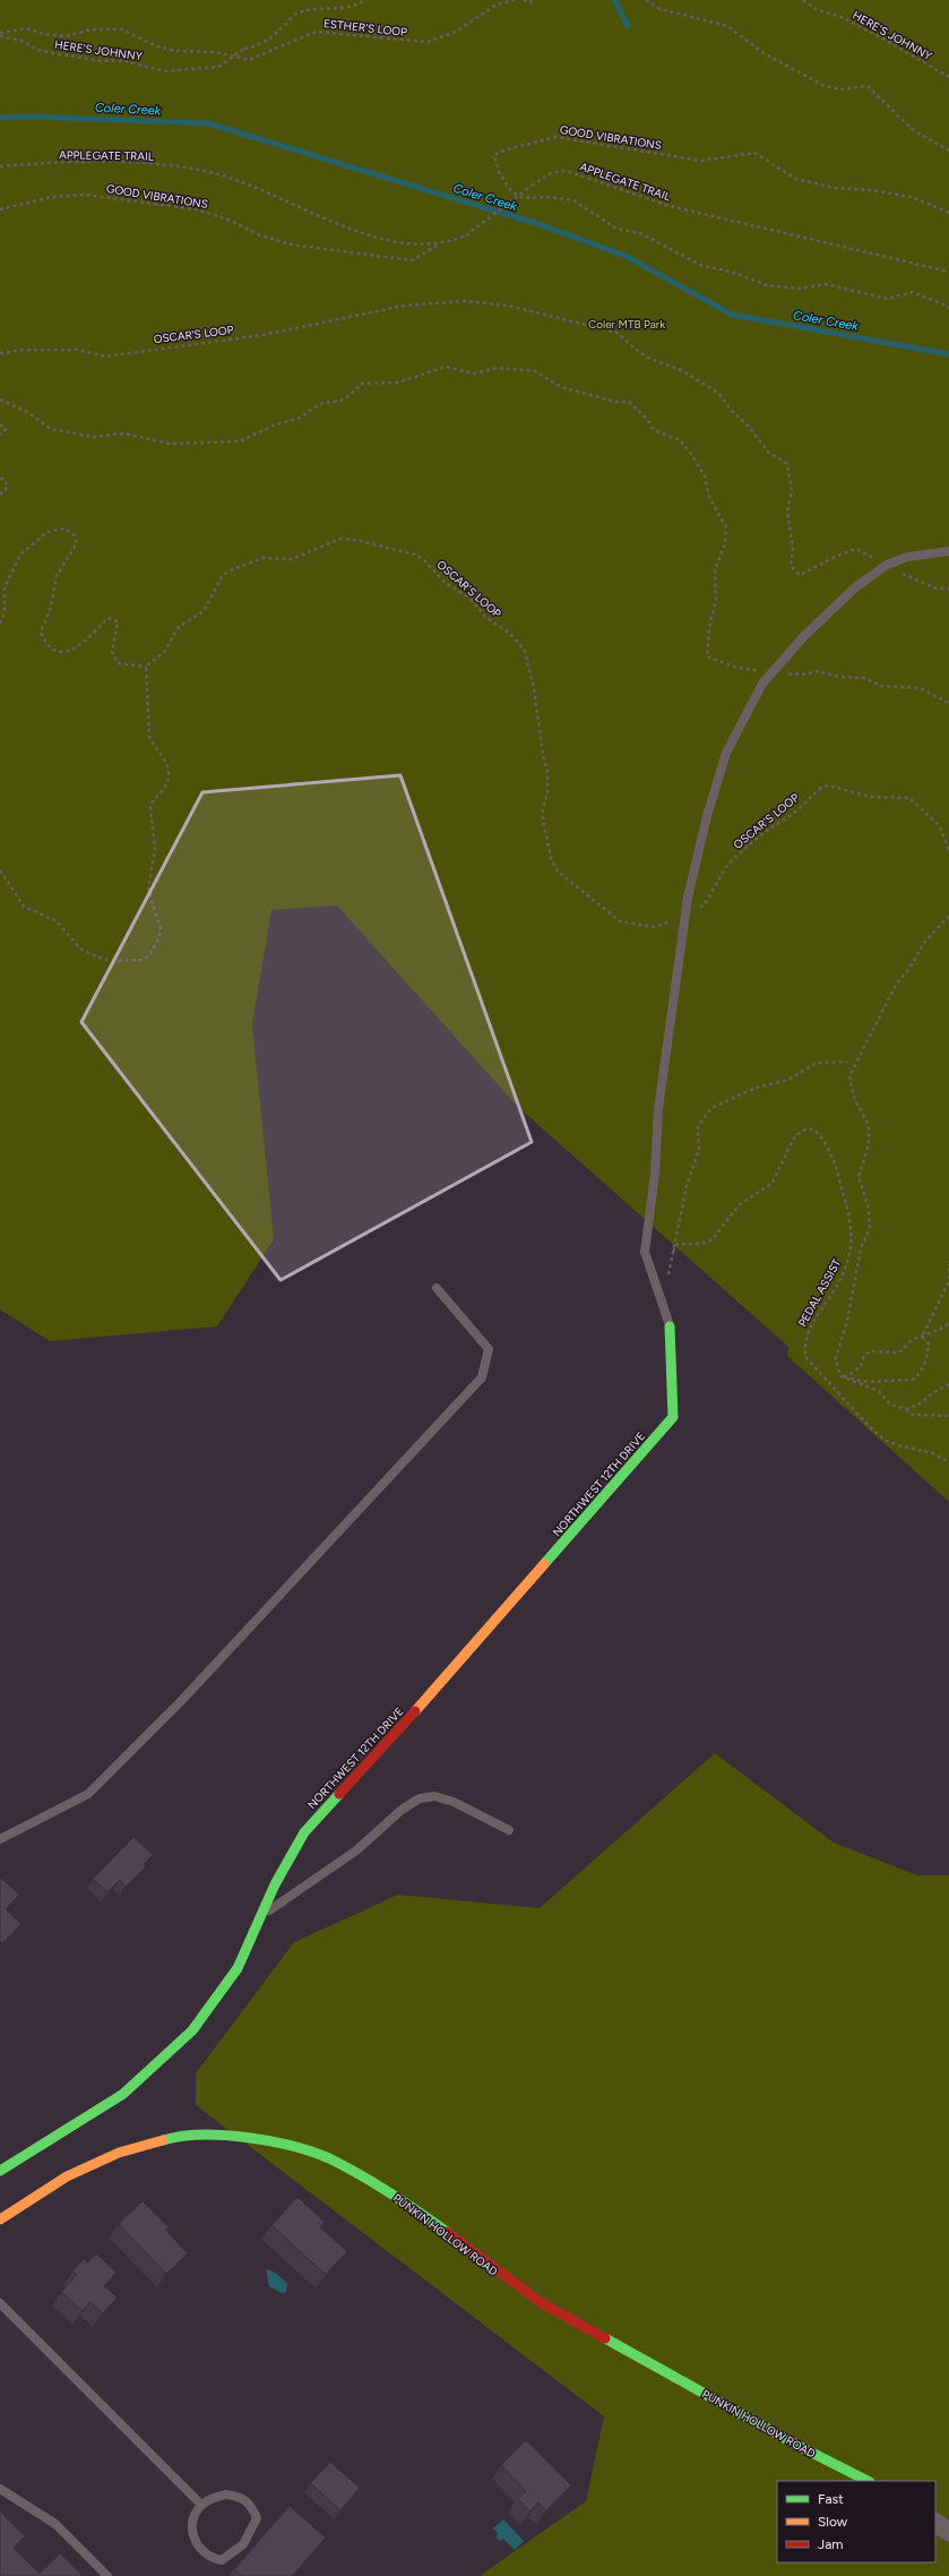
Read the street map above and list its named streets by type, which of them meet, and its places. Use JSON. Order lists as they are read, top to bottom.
{
  "streets": {
    "street": ["NORTHWEST 12TH DRIVE", "PUNKIN HOLLOW ROAD"],
    "path": [
      "ESTHER'S LOOP",
      "HERE'S JOHNNY",
      "GOOD VIBRATIONS",
      "APPLEGATE TRAIL",
      "OSCAR'S LOOP",
      "PEDAL ASSIST"
    ]
  },
  "crossings": [
    ["ESTHER'S LOOP", "HERE'S JOHNNY"],
    ["GOOD VIBRATIONS", "APPLEGATE TRAIL"]
  ],
  "water": ["Coler Creek"],
  "parks": ["Coler MTB Park"],
  "legend": ["Fast", "Slow", "Jam"]
}
